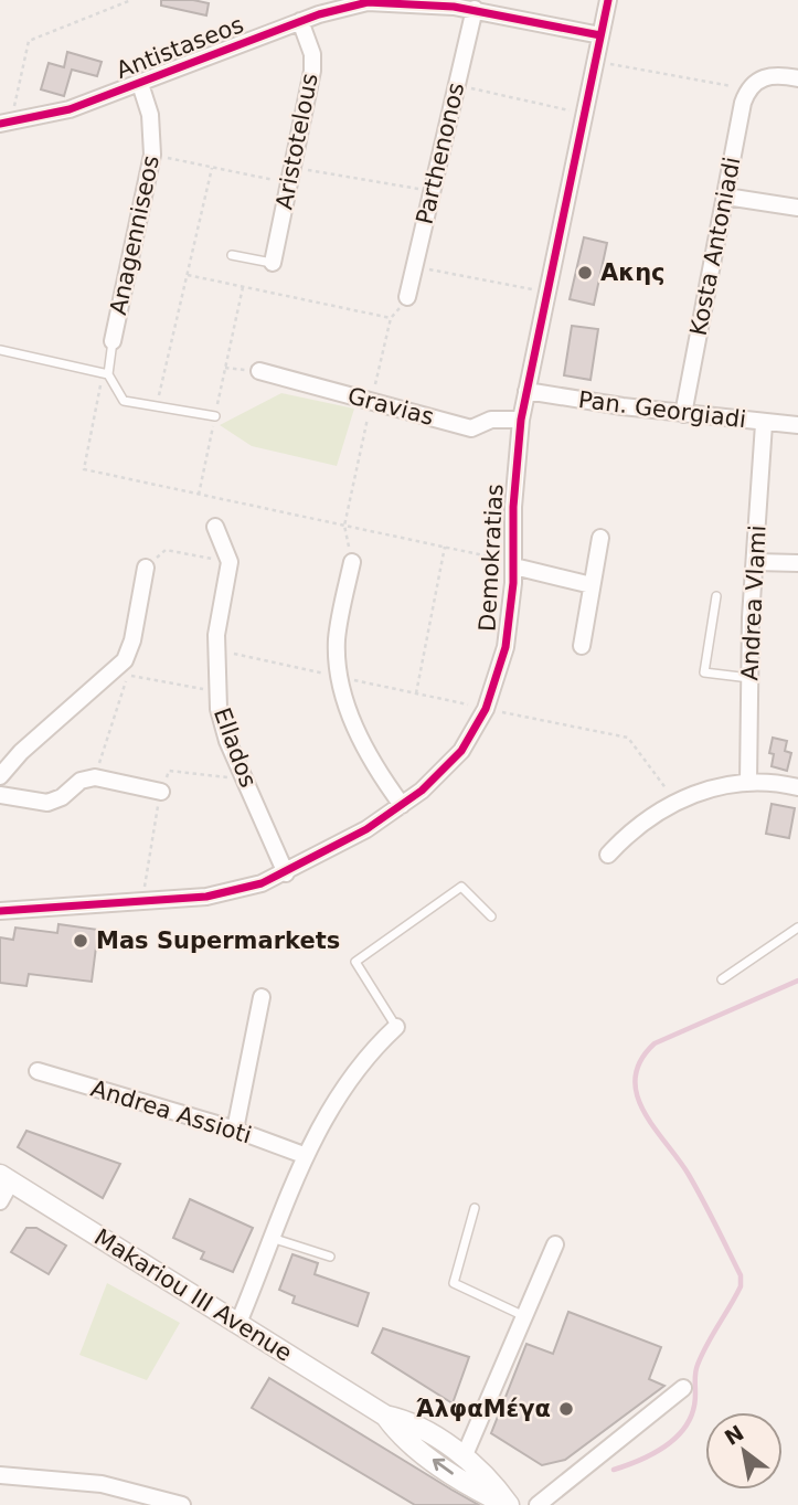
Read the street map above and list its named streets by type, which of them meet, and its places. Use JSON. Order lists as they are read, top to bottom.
{
  "streets": {
    "street": [
      "Antistaseos",
      "Aristotelous",
      "Parthenonos",
      "Anagenniseos",
      "Kosta Antoniadi",
      "Gravias",
      "Pan. Georgiadi",
      "Demokratias",
      "Andrea Vlami",
      "Ellados",
      "Andrea Assioti",
      "Makariou III Avenue"
    ]
  },
  "crossings": [
    ["Antistaseos", "Aristotelous"],
    ["Antistaseos", "Parthenonos"],
    ["Antistaseos", "Anagenniseos"],
    ["Antistaseos", "Demokratias"],
    ["Kosta Antoniadi", "Pan. Georgiadi"],
    ["Gravias", "Demokratias"],
    ["Pan. Georgiadi", "Demokratias"],
    ["Pan. Georgiadi", "Andrea Vlami"],
    ["Demokratias", "Ellados"]
  ],
  "places": ["Ακης", "Mas Supermarkets", "ΆλφαΜέγα"],
  "north": "top left"
}
